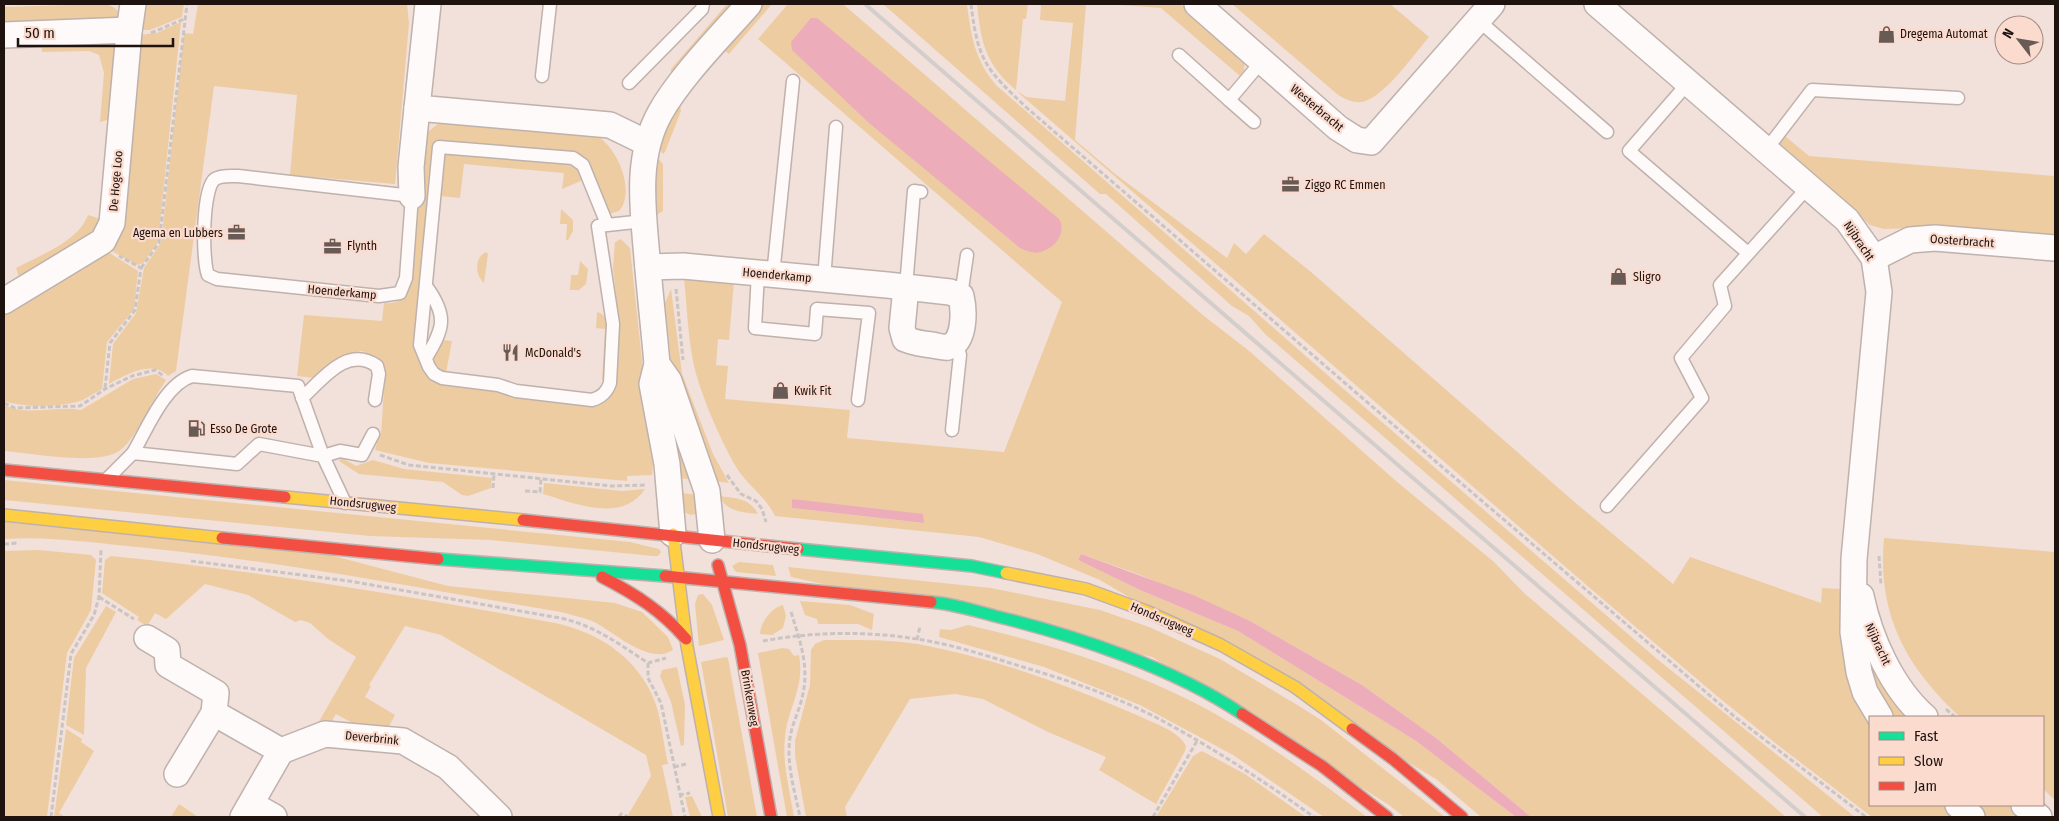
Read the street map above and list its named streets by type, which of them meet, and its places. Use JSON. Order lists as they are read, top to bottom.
{
  "streets": {
    "main road": ["Hondsrugweg", "Brinkenweg"],
    "street": [
      "Westerbracht",
      "De Hoge Loo",
      "Nijbracht",
      "Oosterbracht",
      "Hoenderkamp",
      "Deverbrink"
    ]
  },
  "crossings": [
    ["Nijbracht", "Oosterbracht"]
  ],
  "places": {
    "shop": ["Dregema Automat", "Sligro", "Kwik Fit"],
    "office": ["Ziggo RC Emmen", "Agema en Lubbers", "Flynth"],
    "restaurant": ["McDonald's"],
    "fuel station": ["Esso De Grote"]
  },
  "legend": ["Fast", "Slow", "Jam"],
  "scale_bar": "50 m",
  "north": "top left"
}
